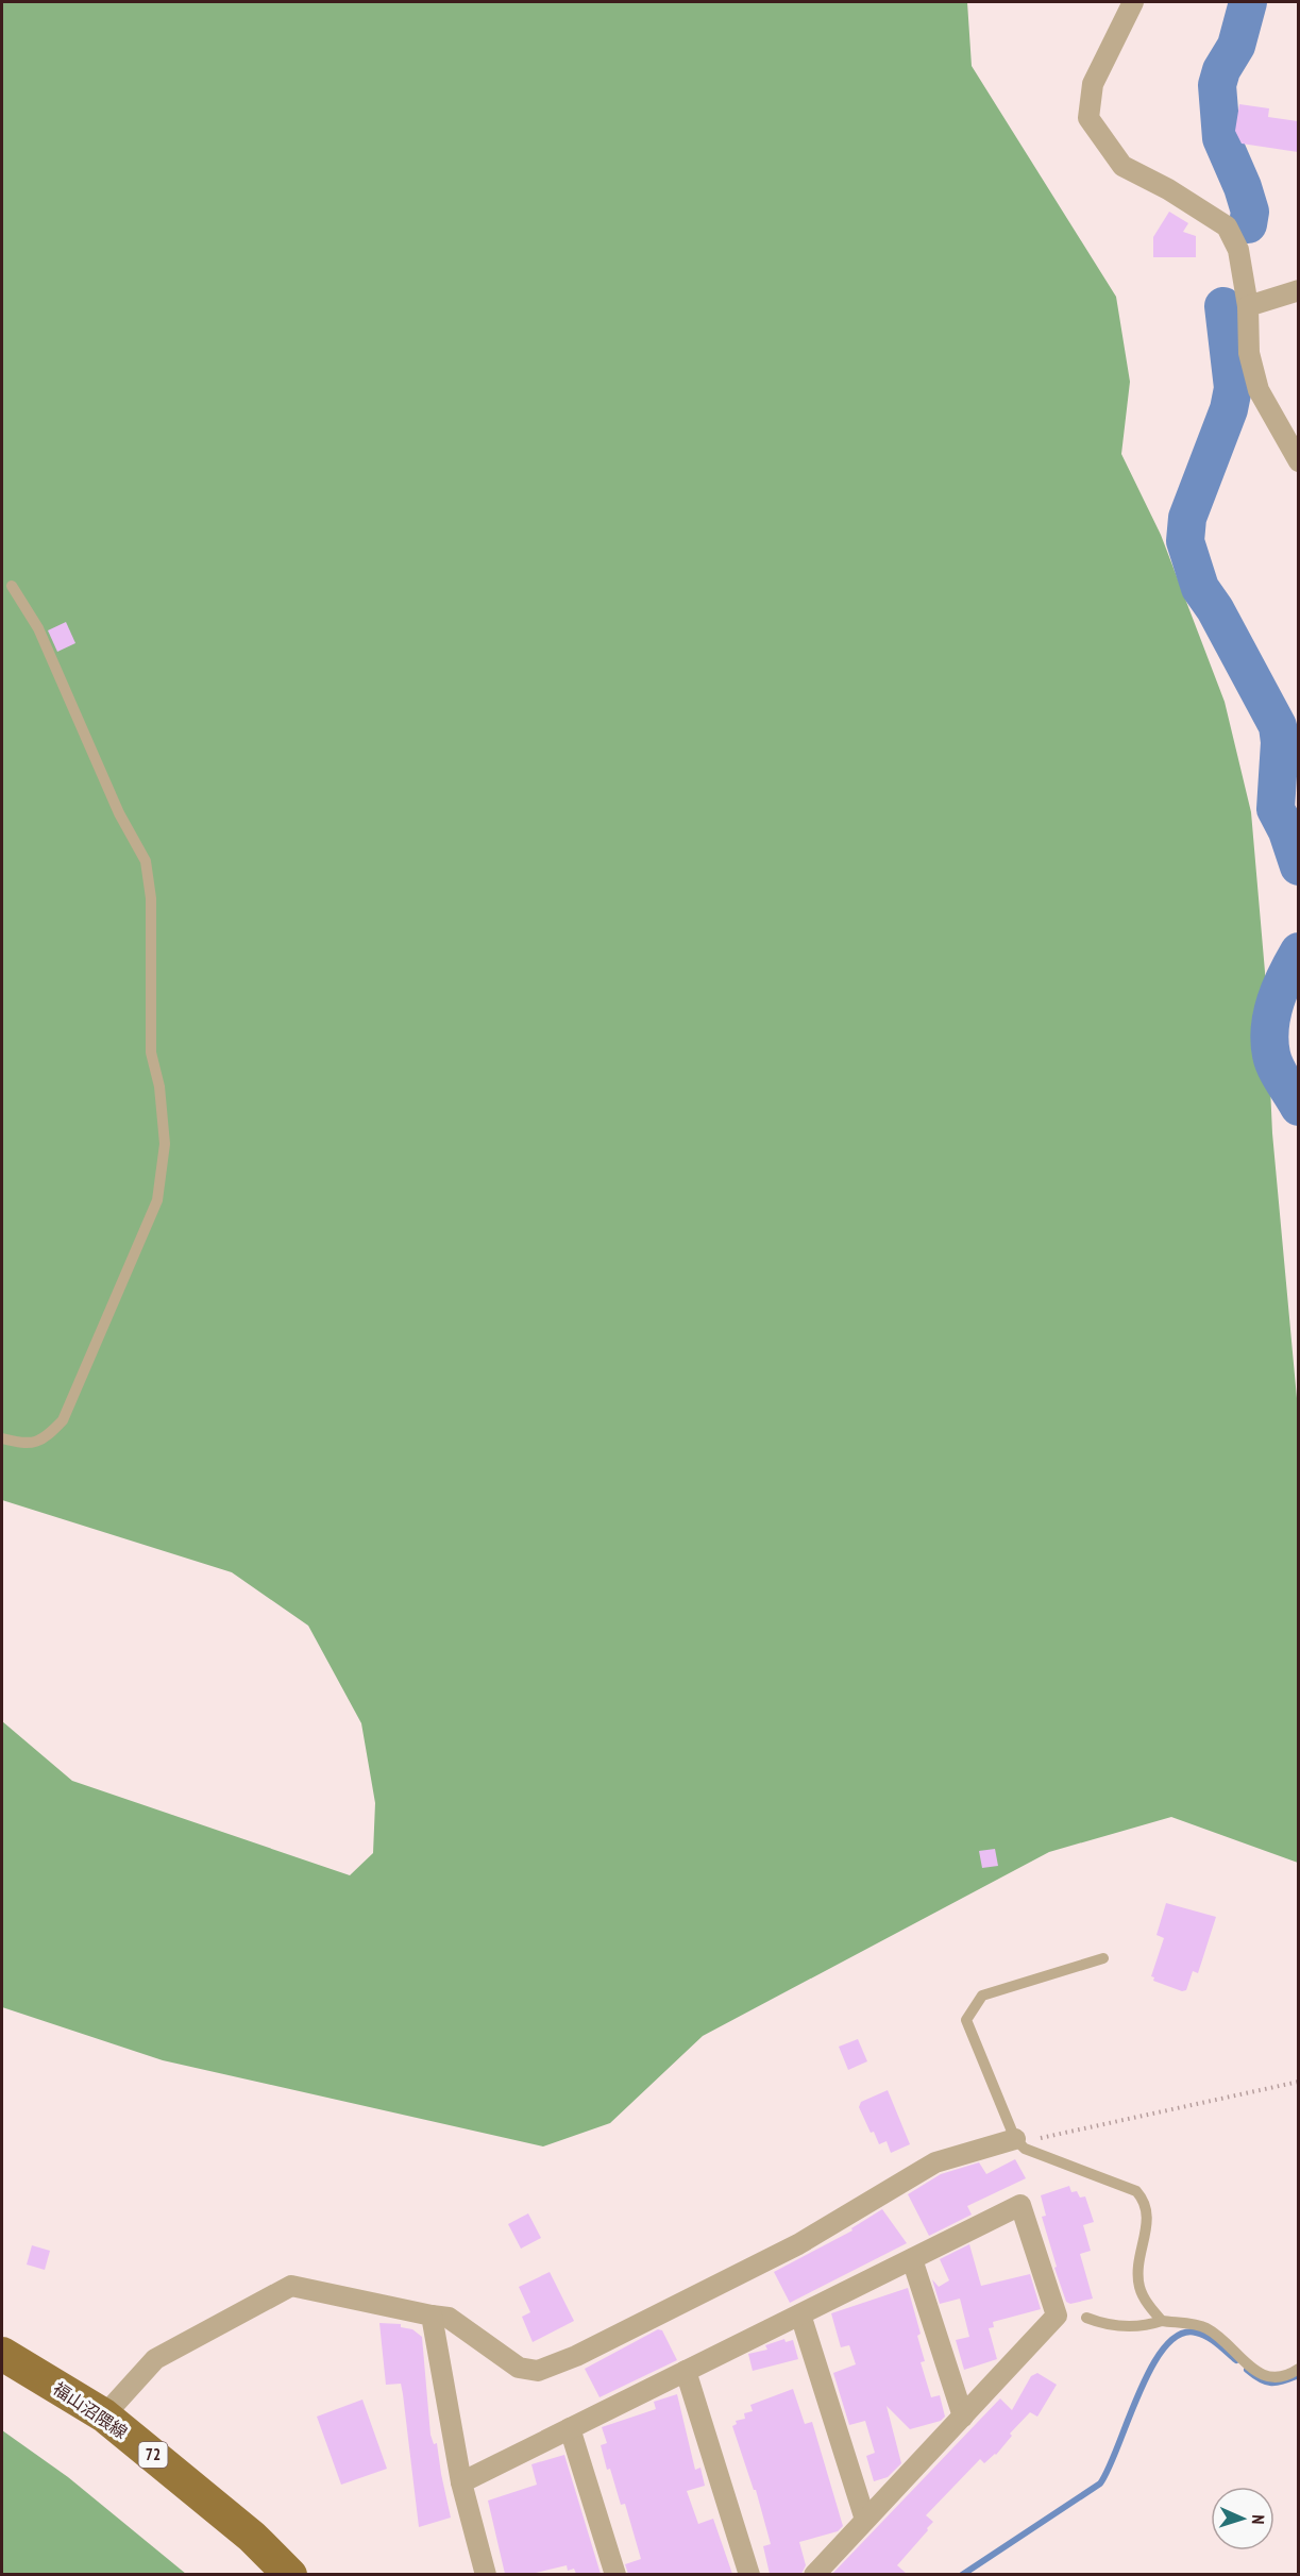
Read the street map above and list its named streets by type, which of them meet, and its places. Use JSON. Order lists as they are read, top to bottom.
{
  "streets": {
    "main road": ["福山沼隈線", "72"]
  },
  "north": "right"
}
